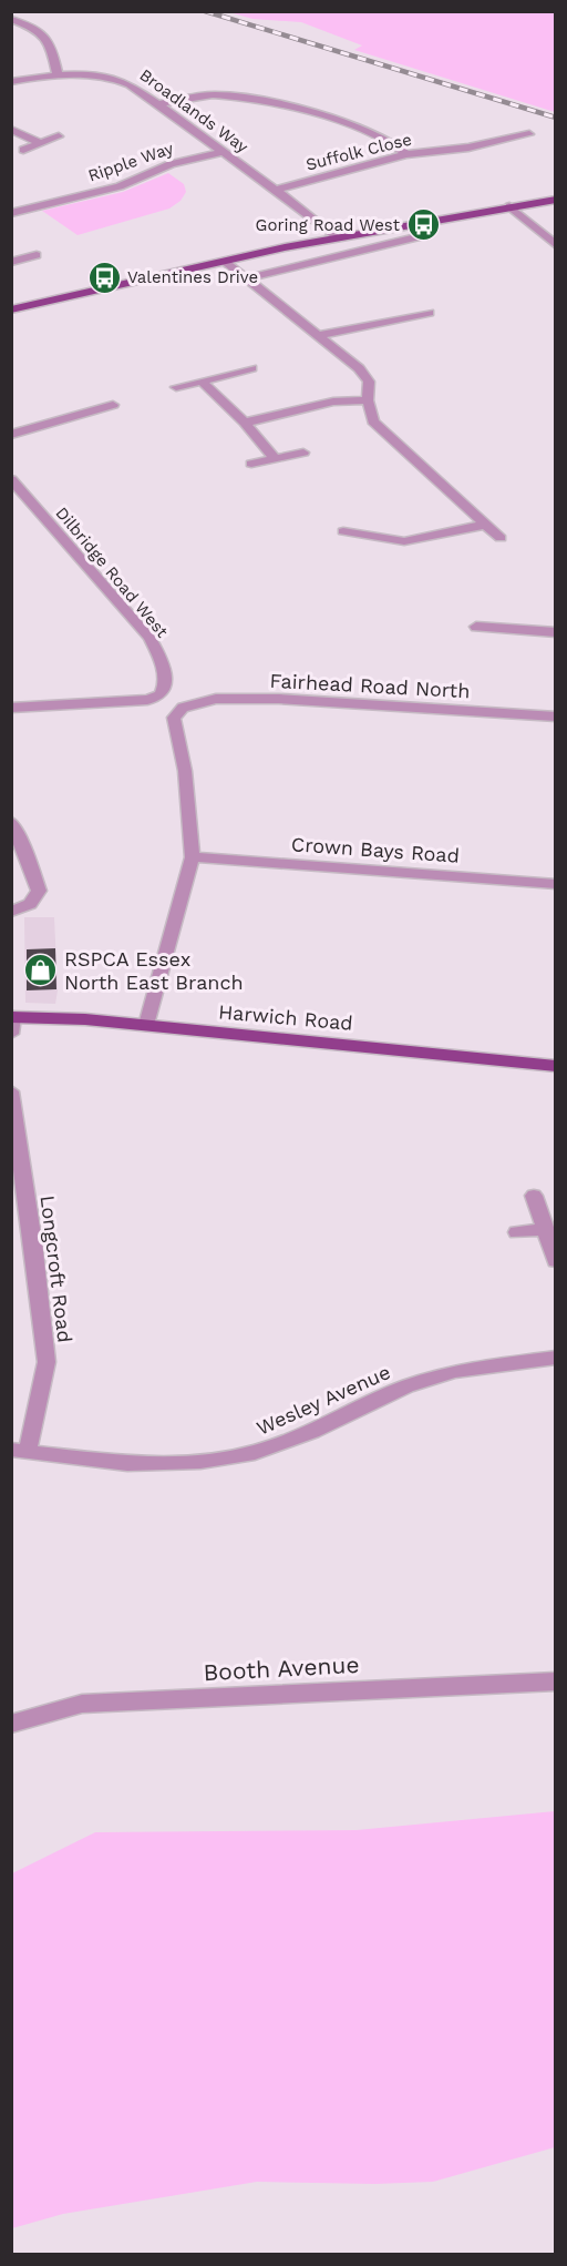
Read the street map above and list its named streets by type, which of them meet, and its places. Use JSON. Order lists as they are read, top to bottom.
{
  "streets": {
    "main road": ["Harwich Road"],
    "street": [
      "Broadlands Way",
      "Suffolk Close",
      "Ripple Way",
      "Dilbridge Road West",
      "Fairhead Road North",
      "Crown Bays Road",
      "Longcroft Road",
      "Wesley Avenue",
      "Booth Avenue"
    ]
  },
  "crossings": [
    ["Broadlands Way", "Suffolk Close"],
    ["Broadlands Way", "Ripple Way"],
    ["Fairhead Road North", "Crown Bays Road"],
    ["Longcroft Road", "Wesley Avenue"]
  ],
  "places": {
    "bus stop": ["Goring Road West", "Valentines Drive"],
    "shop": ["RSPCA Essex North East Branch"]
  }
}
